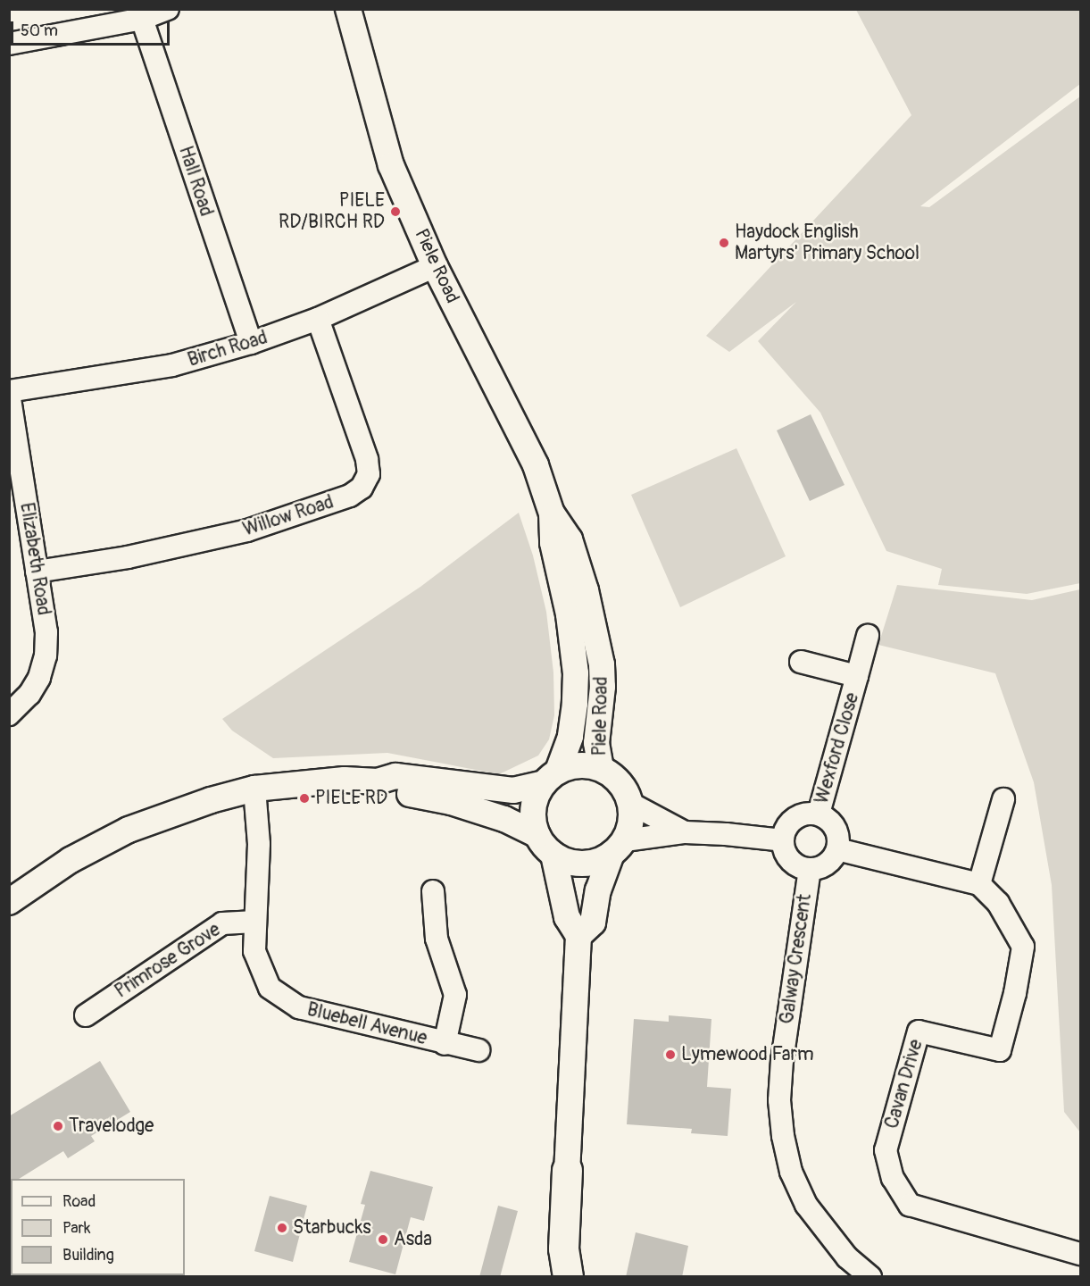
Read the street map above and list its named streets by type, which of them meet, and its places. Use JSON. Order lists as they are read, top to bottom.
{
  "streets": {
    "street": [
      "Hall Road",
      "Piele Road",
      "Birch Road",
      "Willow Road",
      "Elizabeth Road",
      "Wexford Close",
      "Galway Crescent",
      "Primrose Grove",
      "Bluebell Avenue",
      "Cavan Drive"
    ]
  },
  "crossings": [
    ["Hall Road", "Birch Road"],
    ["Piele Road", "Birch Road"],
    ["Birch Road", "Willow Road"],
    ["Birch Road", "Elizabeth Road"],
    ["Willow Road", "Elizabeth Road"],
    ["Wexford Close", "Galway Crescent"],
    ["Primrose Grove", "Bluebell Avenue"]
  ],
  "places": [
    "PIELE RD/BIRCH RD",
    "Haydock English Martyrs' Primary School",
    "PIELE RD",
    "Lymewood Farm",
    "Travelodge",
    "Starbucks",
    "Asda"
  ],
  "legend": ["Road", "Park", "Building"],
  "scale_bar": "50 m"
}
